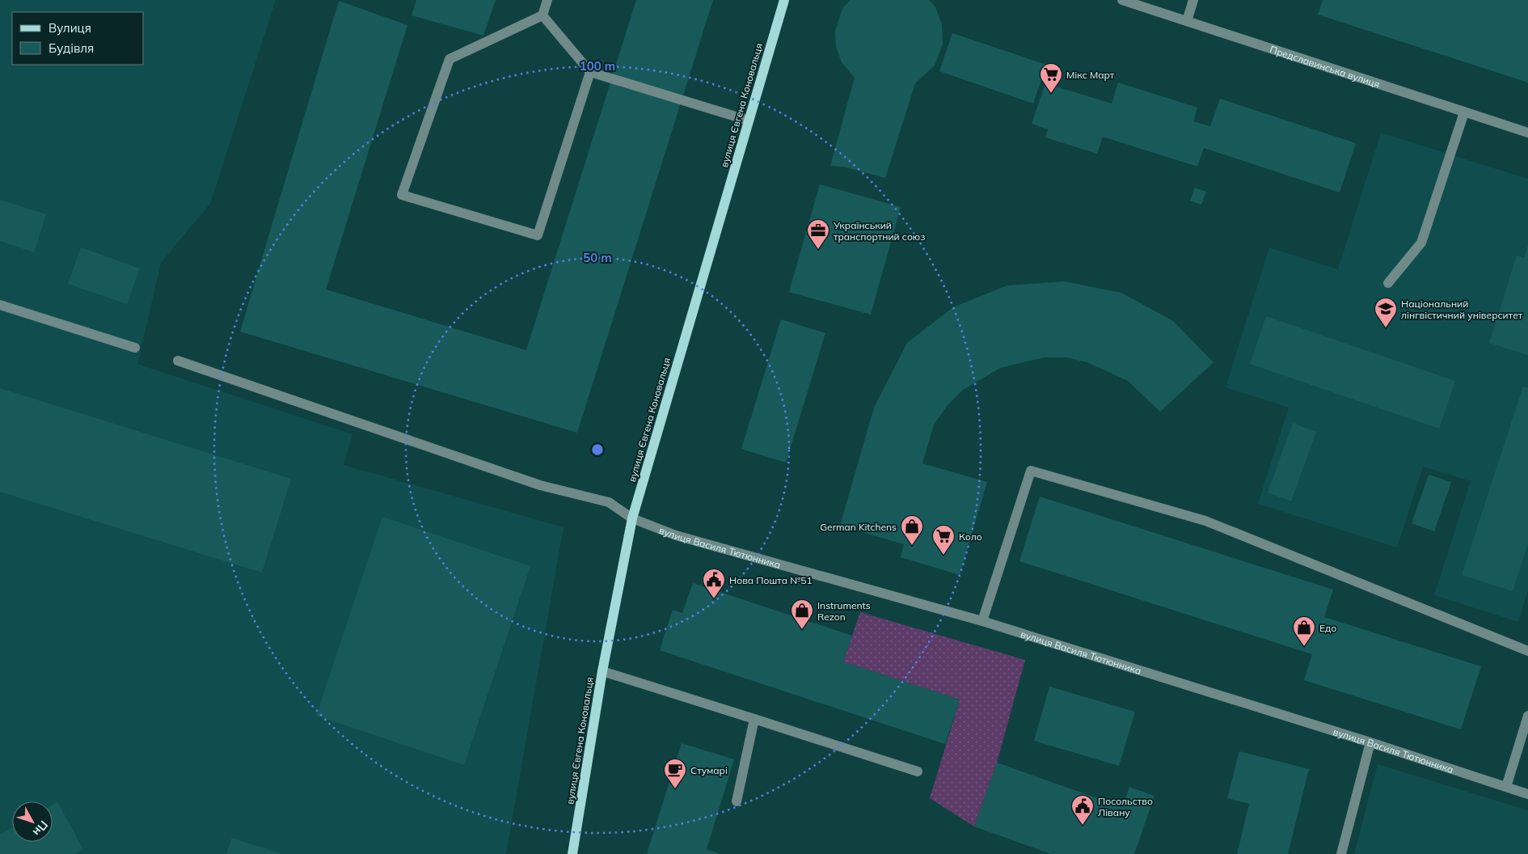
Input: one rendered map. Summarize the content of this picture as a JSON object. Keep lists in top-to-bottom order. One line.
{"streets":{"main road":["вулиця Євгена Коновальця"],"street":["Предславинська вулиця","вулиця Василя Тютюнника"]},"crossings":[["вулиця Євгена Коновальця","вулиця Василя Тютюнника"]],"places":{"supermarket":["Мікс Март","Коло"],"office":["Український транспортний союз"],"school or university":["Національний лінгвістичний університет"],"shop":["German Kitchens","Instruments Rezon","Едо"],"public building":["Нова Пошта №51","Посольство Лівану"],"cafe":["Стумарі"]},"legend":["Вулиця","Будівля"],"north":"bottom right","rings":["100 m","50 m"]}
